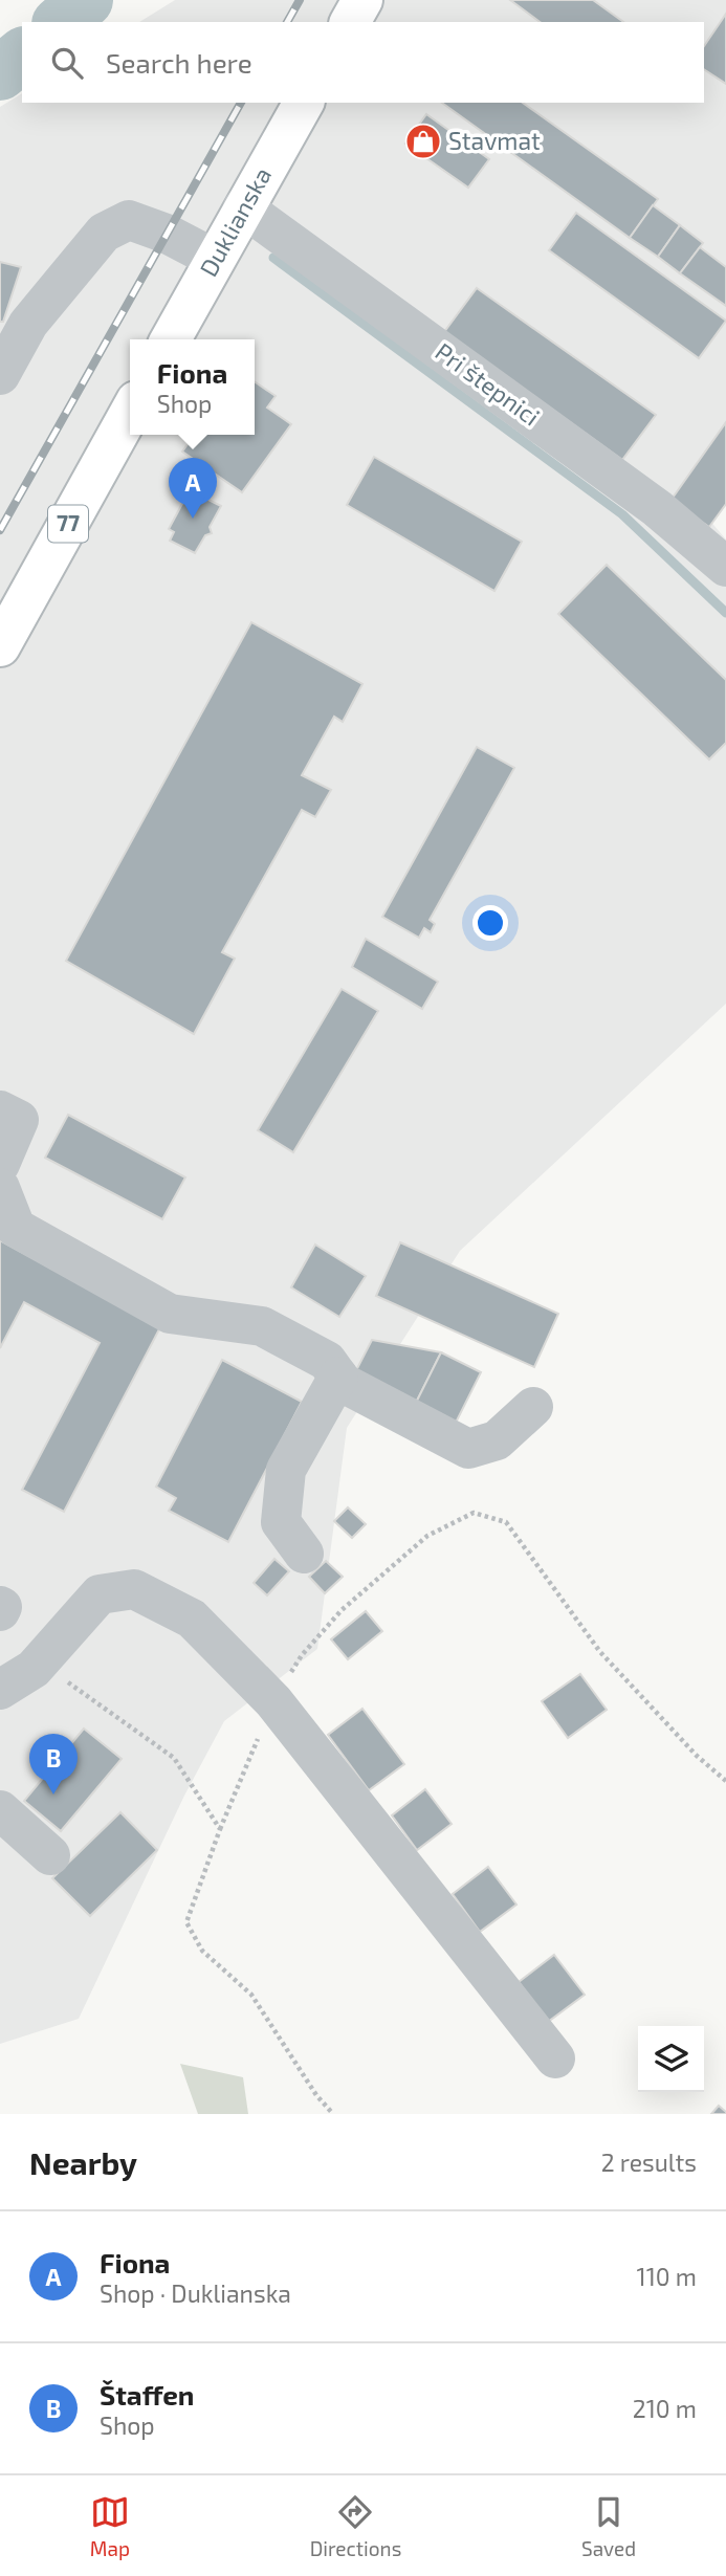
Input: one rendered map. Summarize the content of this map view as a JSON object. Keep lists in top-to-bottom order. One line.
{"streets":{"main road":["Duklianska","77"],"street":["Pri štepnici"]},"crossings":[["Duklianska","Pri štepnici"]],"places":{"shop":["Stavmat"]},"page":{"search":"Search here","popup":["Fiona","Shop"],"pins":["A","B"],"heading":["Nearby","2 results"],"list":[{"mark":"A","name":"Fiona","note":"Shop · Duklianska","value":"110 m"},{"mark":"B","name":"Štaffen","note":"Shop","value":"210 m"}],"nav":["Map","Directions","Saved"]}}
